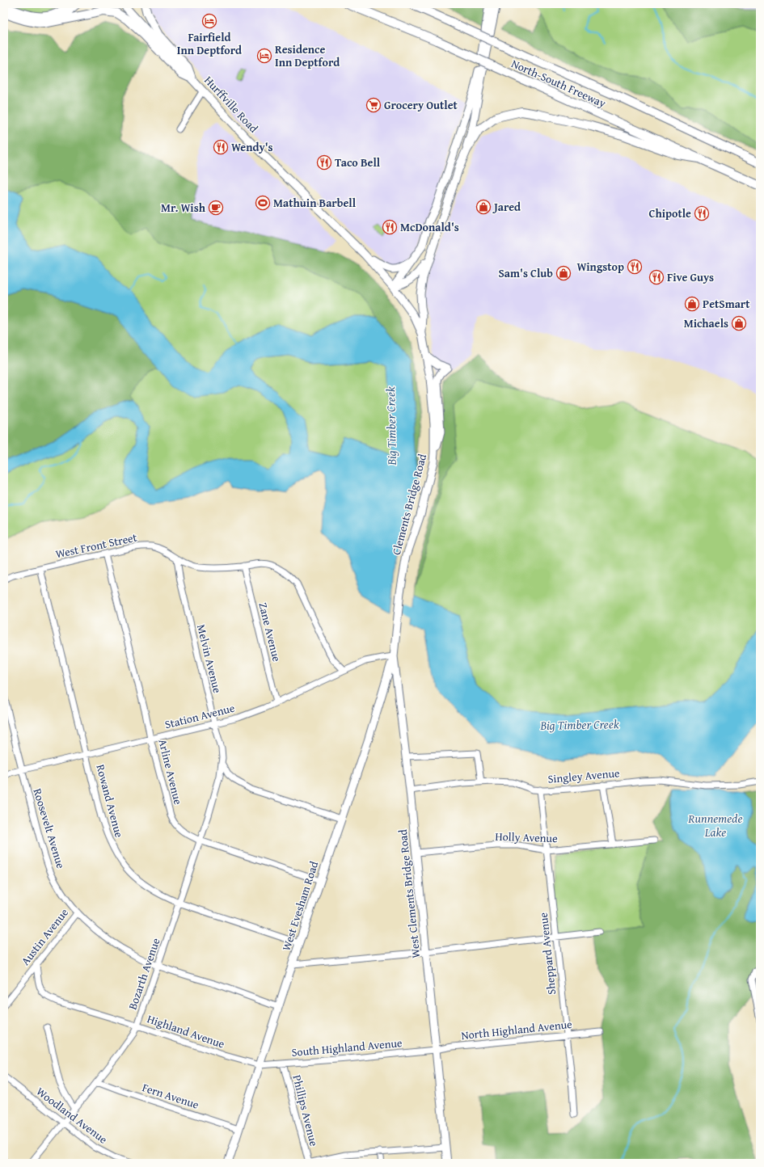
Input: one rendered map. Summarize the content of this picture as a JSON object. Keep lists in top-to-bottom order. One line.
{"streets":{"highway":["North-South Freeway"],"main road":["Hurffville Road","Clements Bridge Road","West Clements Bridge Road","West Evesham Road"],"street":["West Front Street","Zane Avenue","Melvin Avenue","Station Avenue","Arline Avenue","Singley Avenue","Rowand Avenue","Roosevelt Avenue","Holly Avenue","Austin Avenue","Sheppard Avenue","Bozarth Avenue","North Highland Avenue","Highland Avenue","South Highland Avenue","Fern Avenue","Phillips Avenue","Woodland Avenue"]},"crossings":[["Hurffville Road","Clements Bridge Road"],["Clements Bridge Road","West Clements Bridge Road"],["West Front Street","Zane Avenue"],["West Front Street","Melvin Avenue"],["West Front Street","Station Avenue"],["West Front Street","Arline Avenue"],["West Front Street","Rowand Avenue"],["Zane Avenue","Station Avenue"],["Melvin Avenue","Station Avenue"],["Melvin Avenue","Bozarth Avenue"],["Station Avenue","Arline Avenue"],["Station Avenue","Rowand Avenue"],["Station Avenue","Roosevelt Avenue"],["Station Avenue","West Clements Bridge Road"],["Station Avenue","West Evesham Road"],["Arline Avenue","West Evesham Road"],["Arline Avenue","Bozarth Avenue"],["Singley Avenue","West Clements Bridge Road"],["Singley Avenue","Sheppard Avenue"],["Rowand Avenue","West Evesham Road"],["Rowand Avenue","Bozarth Avenue"],["Roosevelt Avenue","West Evesham Road"],["Roosevelt Avenue","Austin Avenue"],["Roosevelt Avenue","Bozarth Avenue"],["Holly Avenue","West Clements Bridge Road"],["Holly Avenue","Sheppard Avenue"],["West Clements Bridge Road","West Evesham Road"],["West Clements Bridge Road","North Highland Avenue"],["West Clements Bridge Road","South Highland Avenue"],["West Evesham Road","Highland Avenue"],["West Evesham Road","South Highland Avenue"],["West Evesham Road","Fern Avenue"],["Austin Avenue","Highland Avenue"],["Sheppard Avenue","North Highland Avenue"],["Bozarth Avenue","Highland Avenue"],["Bozarth Avenue","Fern Avenue"],["Bozarth Avenue","Woodland Avenue"],["North Highland Avenue","South Highland Avenue"],["Highland Avenue","South Highland Avenue"],["South Highland Avenue","Phillips Avenue"]],"water":["Big Timber Creek","Runnemede Lake"],"places":{"hotel":["Fairfield Inn Deptford","Residence Inn Deptford"],"supermarket":["Grocery Outlet"],"restaurant":["Wendy's","Taco Bell","Chipotle","McDonald's","Wingstop","Five Guys"],"sports":["Mathuin Barbell"],"shop":["Jared","Sam's Club","PetSmart","Michaels"],"cafe":["Mr. Wish"]}}
